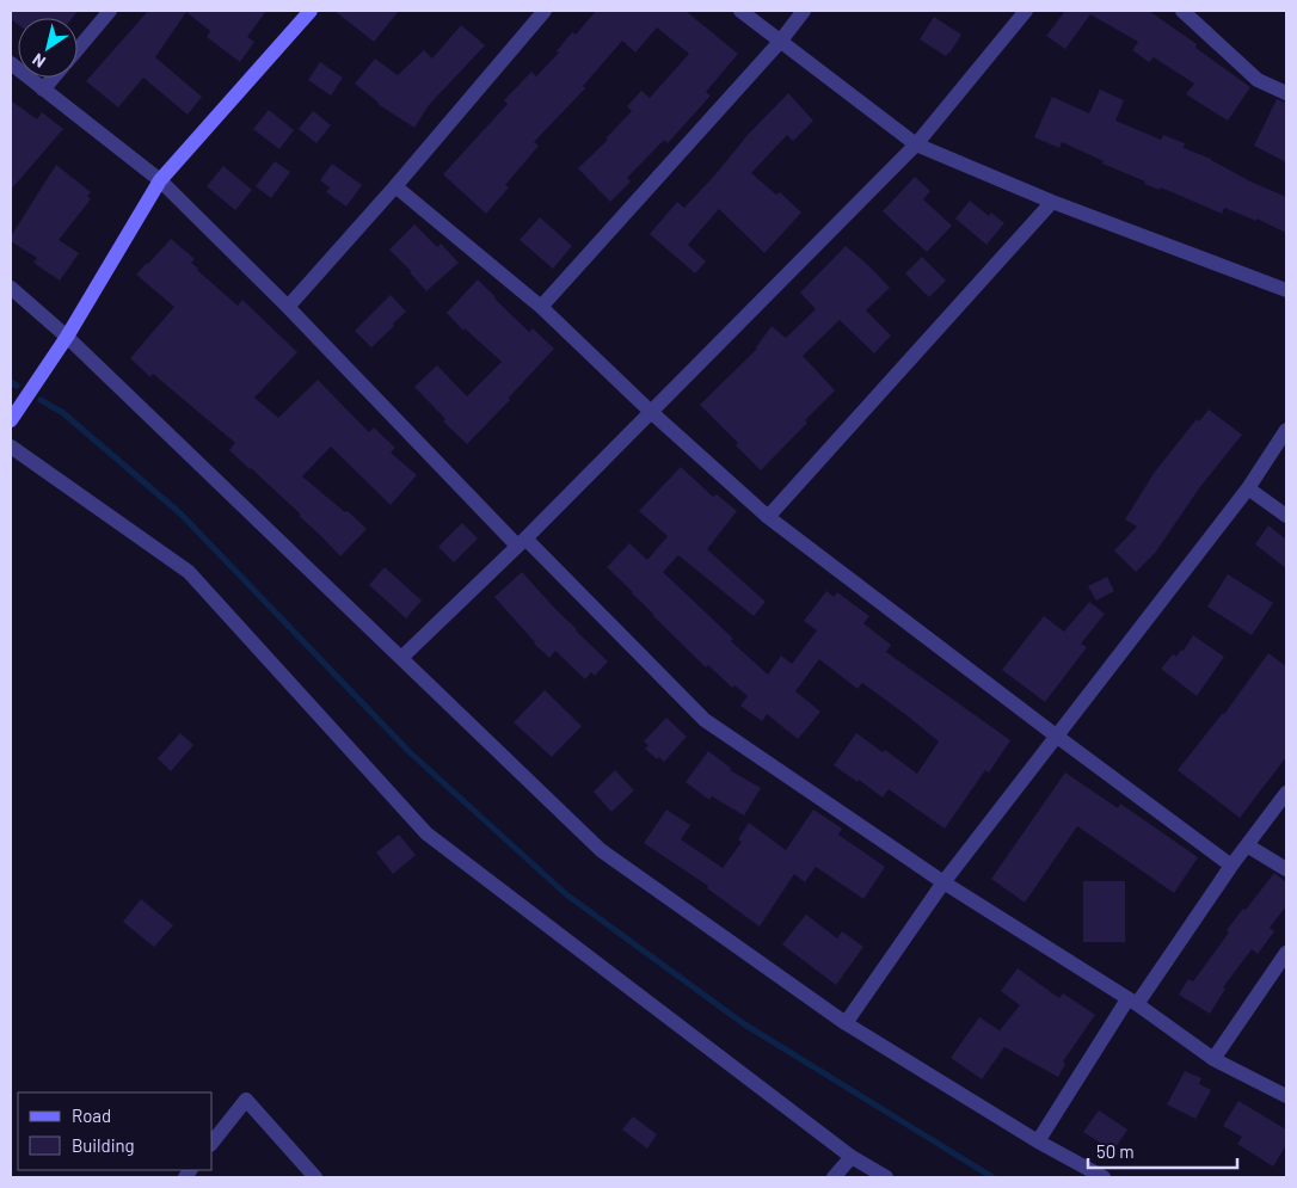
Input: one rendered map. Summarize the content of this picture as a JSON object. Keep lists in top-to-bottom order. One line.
{"legend":["Road","Building"],"scale_bar":"50 m","north":"bottom left"}
